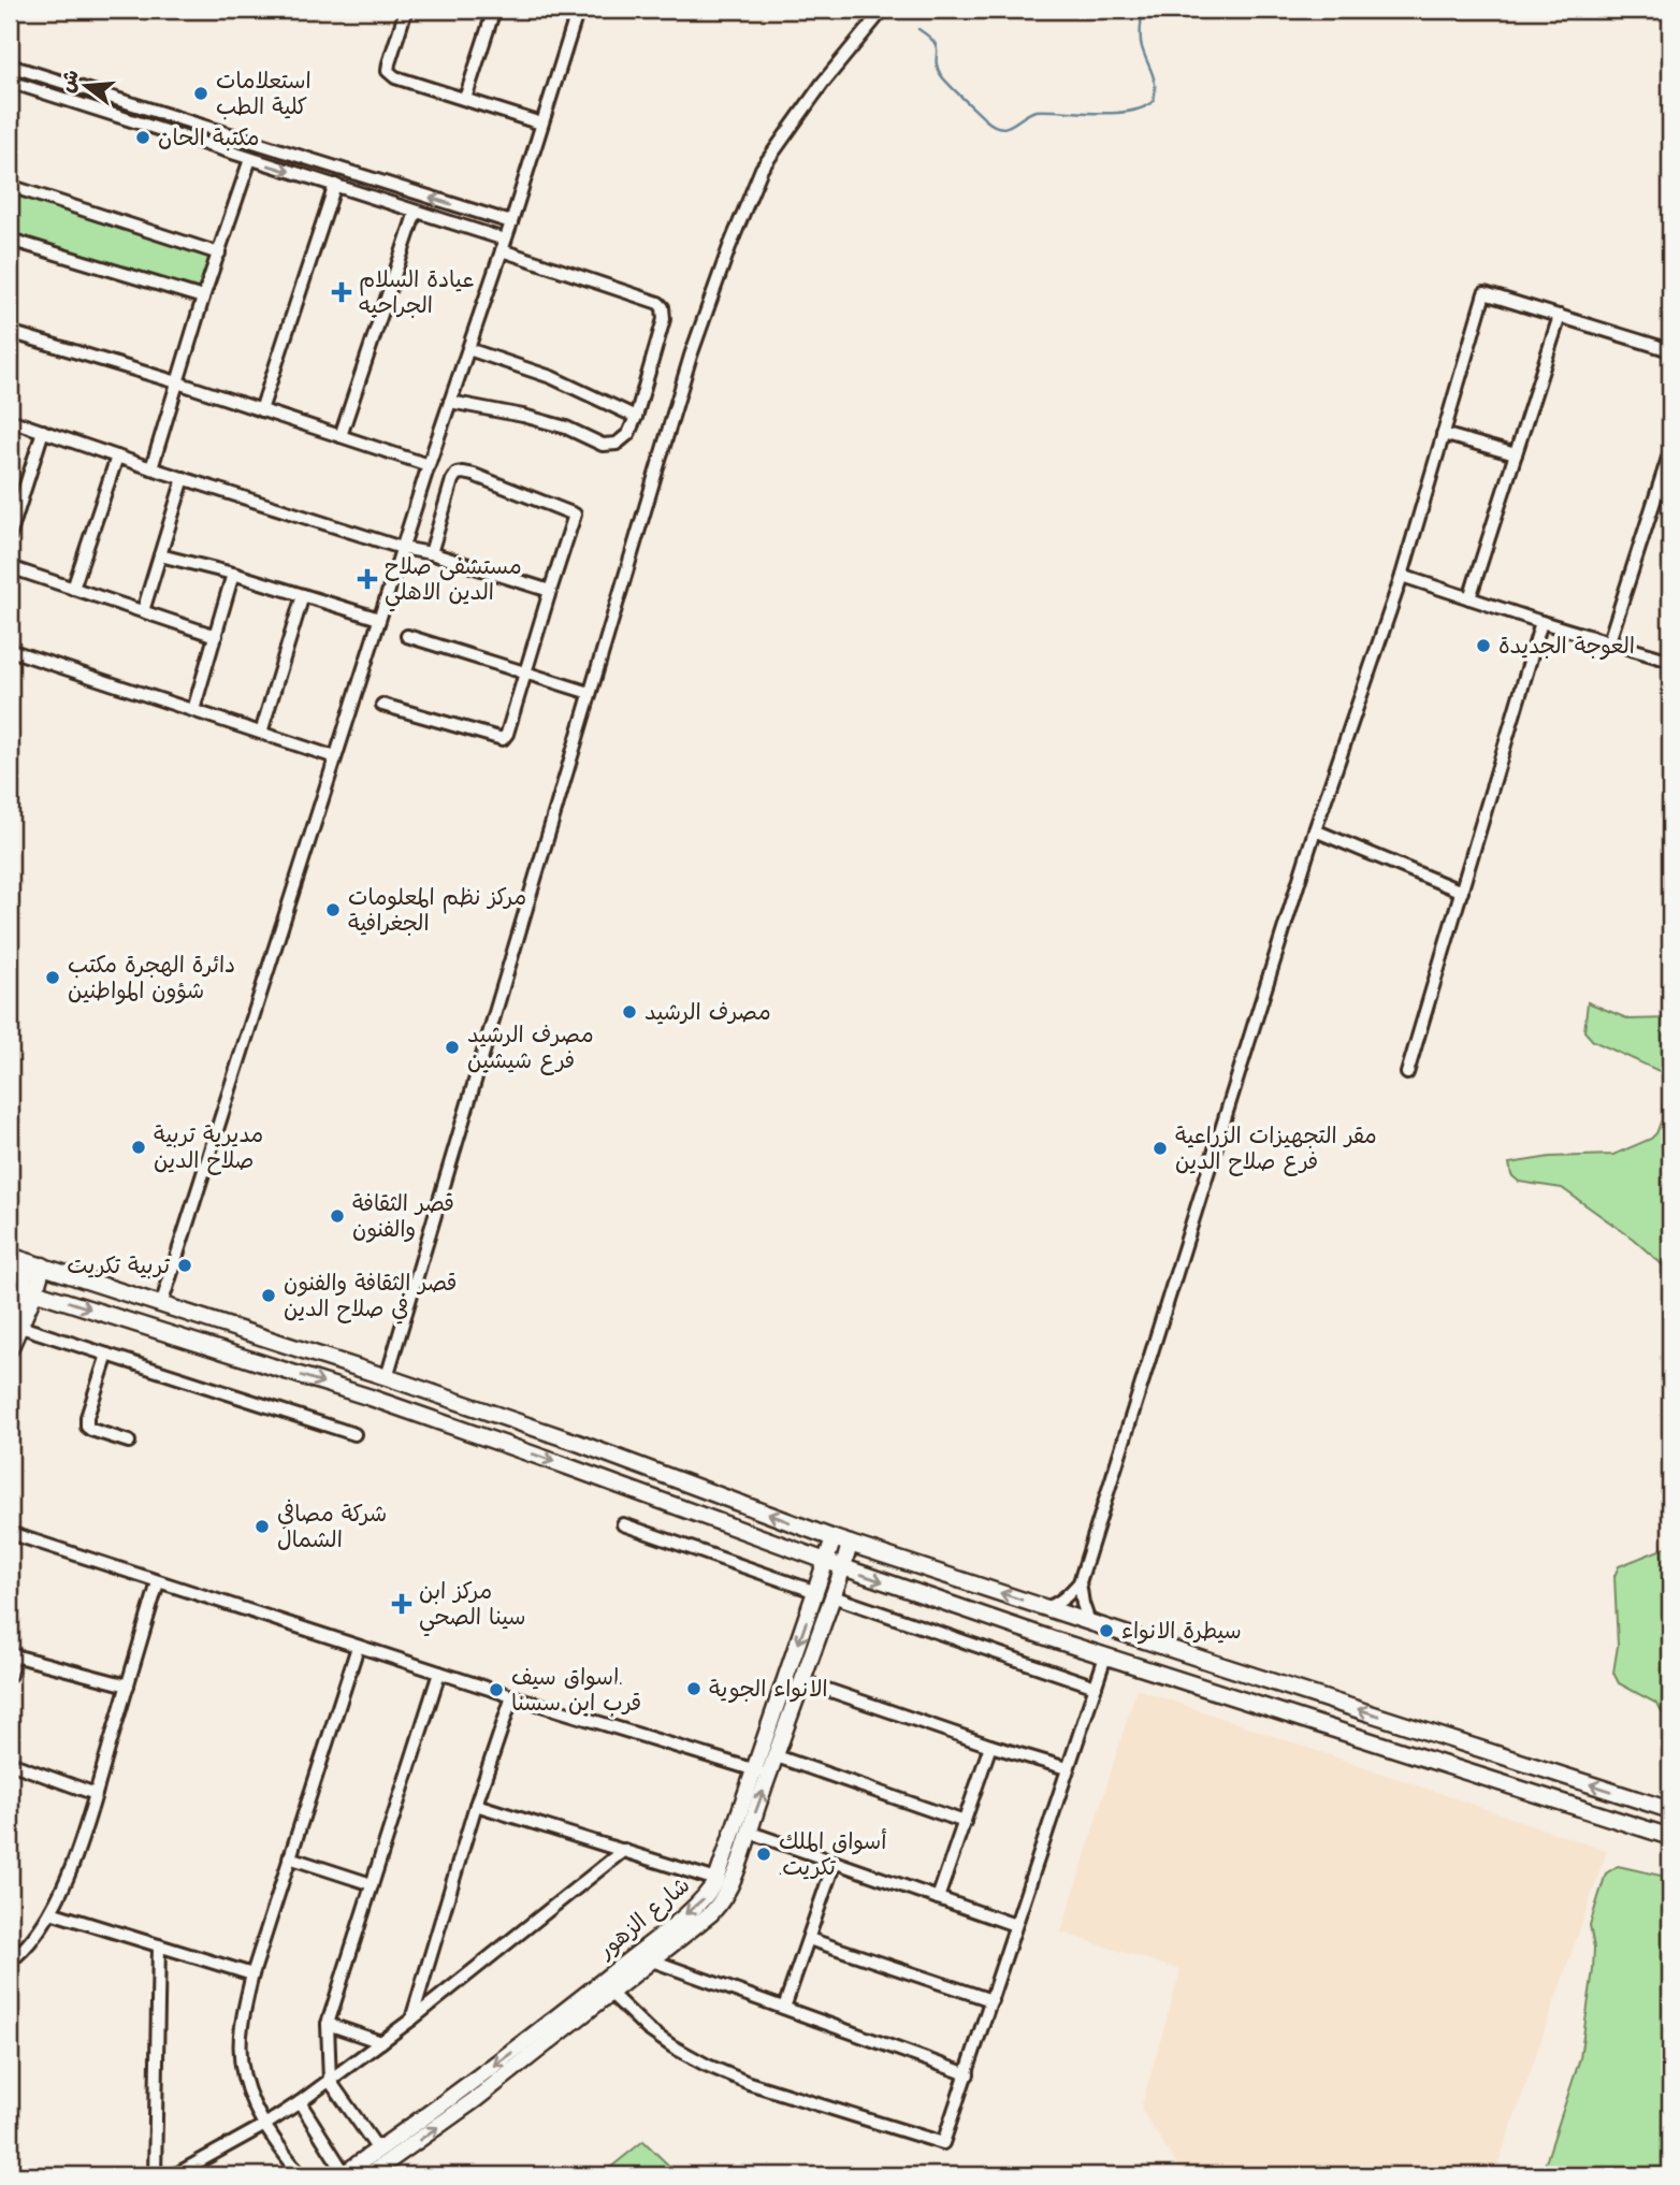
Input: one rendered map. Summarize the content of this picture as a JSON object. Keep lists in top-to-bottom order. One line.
{"streets":{"main road":["شارع الزهور"]},"places":{"other":["استعلامات كلية الطب","مكتبة الحان","العوجة الجديدة","مركز نظم المعلومات الجغرافية","دائرة الهجرة مكتب شؤون المواطنين","مصرف الرشيد","مصرف الرشيد فرع شيشين","مديرية تربية صلاح الدين","مقر التجهيزات الزراعية فرع صلاح الدين","قصر الثقافة والفنون","تربية تكريت","قصر الثقافة والفنون في صلاح الدين","شركة مصافي الشمال","سيطرة الانواء","الانواء الجوية","اسواق سيف. قرب ابن سسنا","أسواق الملك .تكريت"],"health":["عيادة السلام الجراحيه","مستشفى صلاح الدين الاهلي","مركز ابن سينا الصحي"]},"north":"left"}
